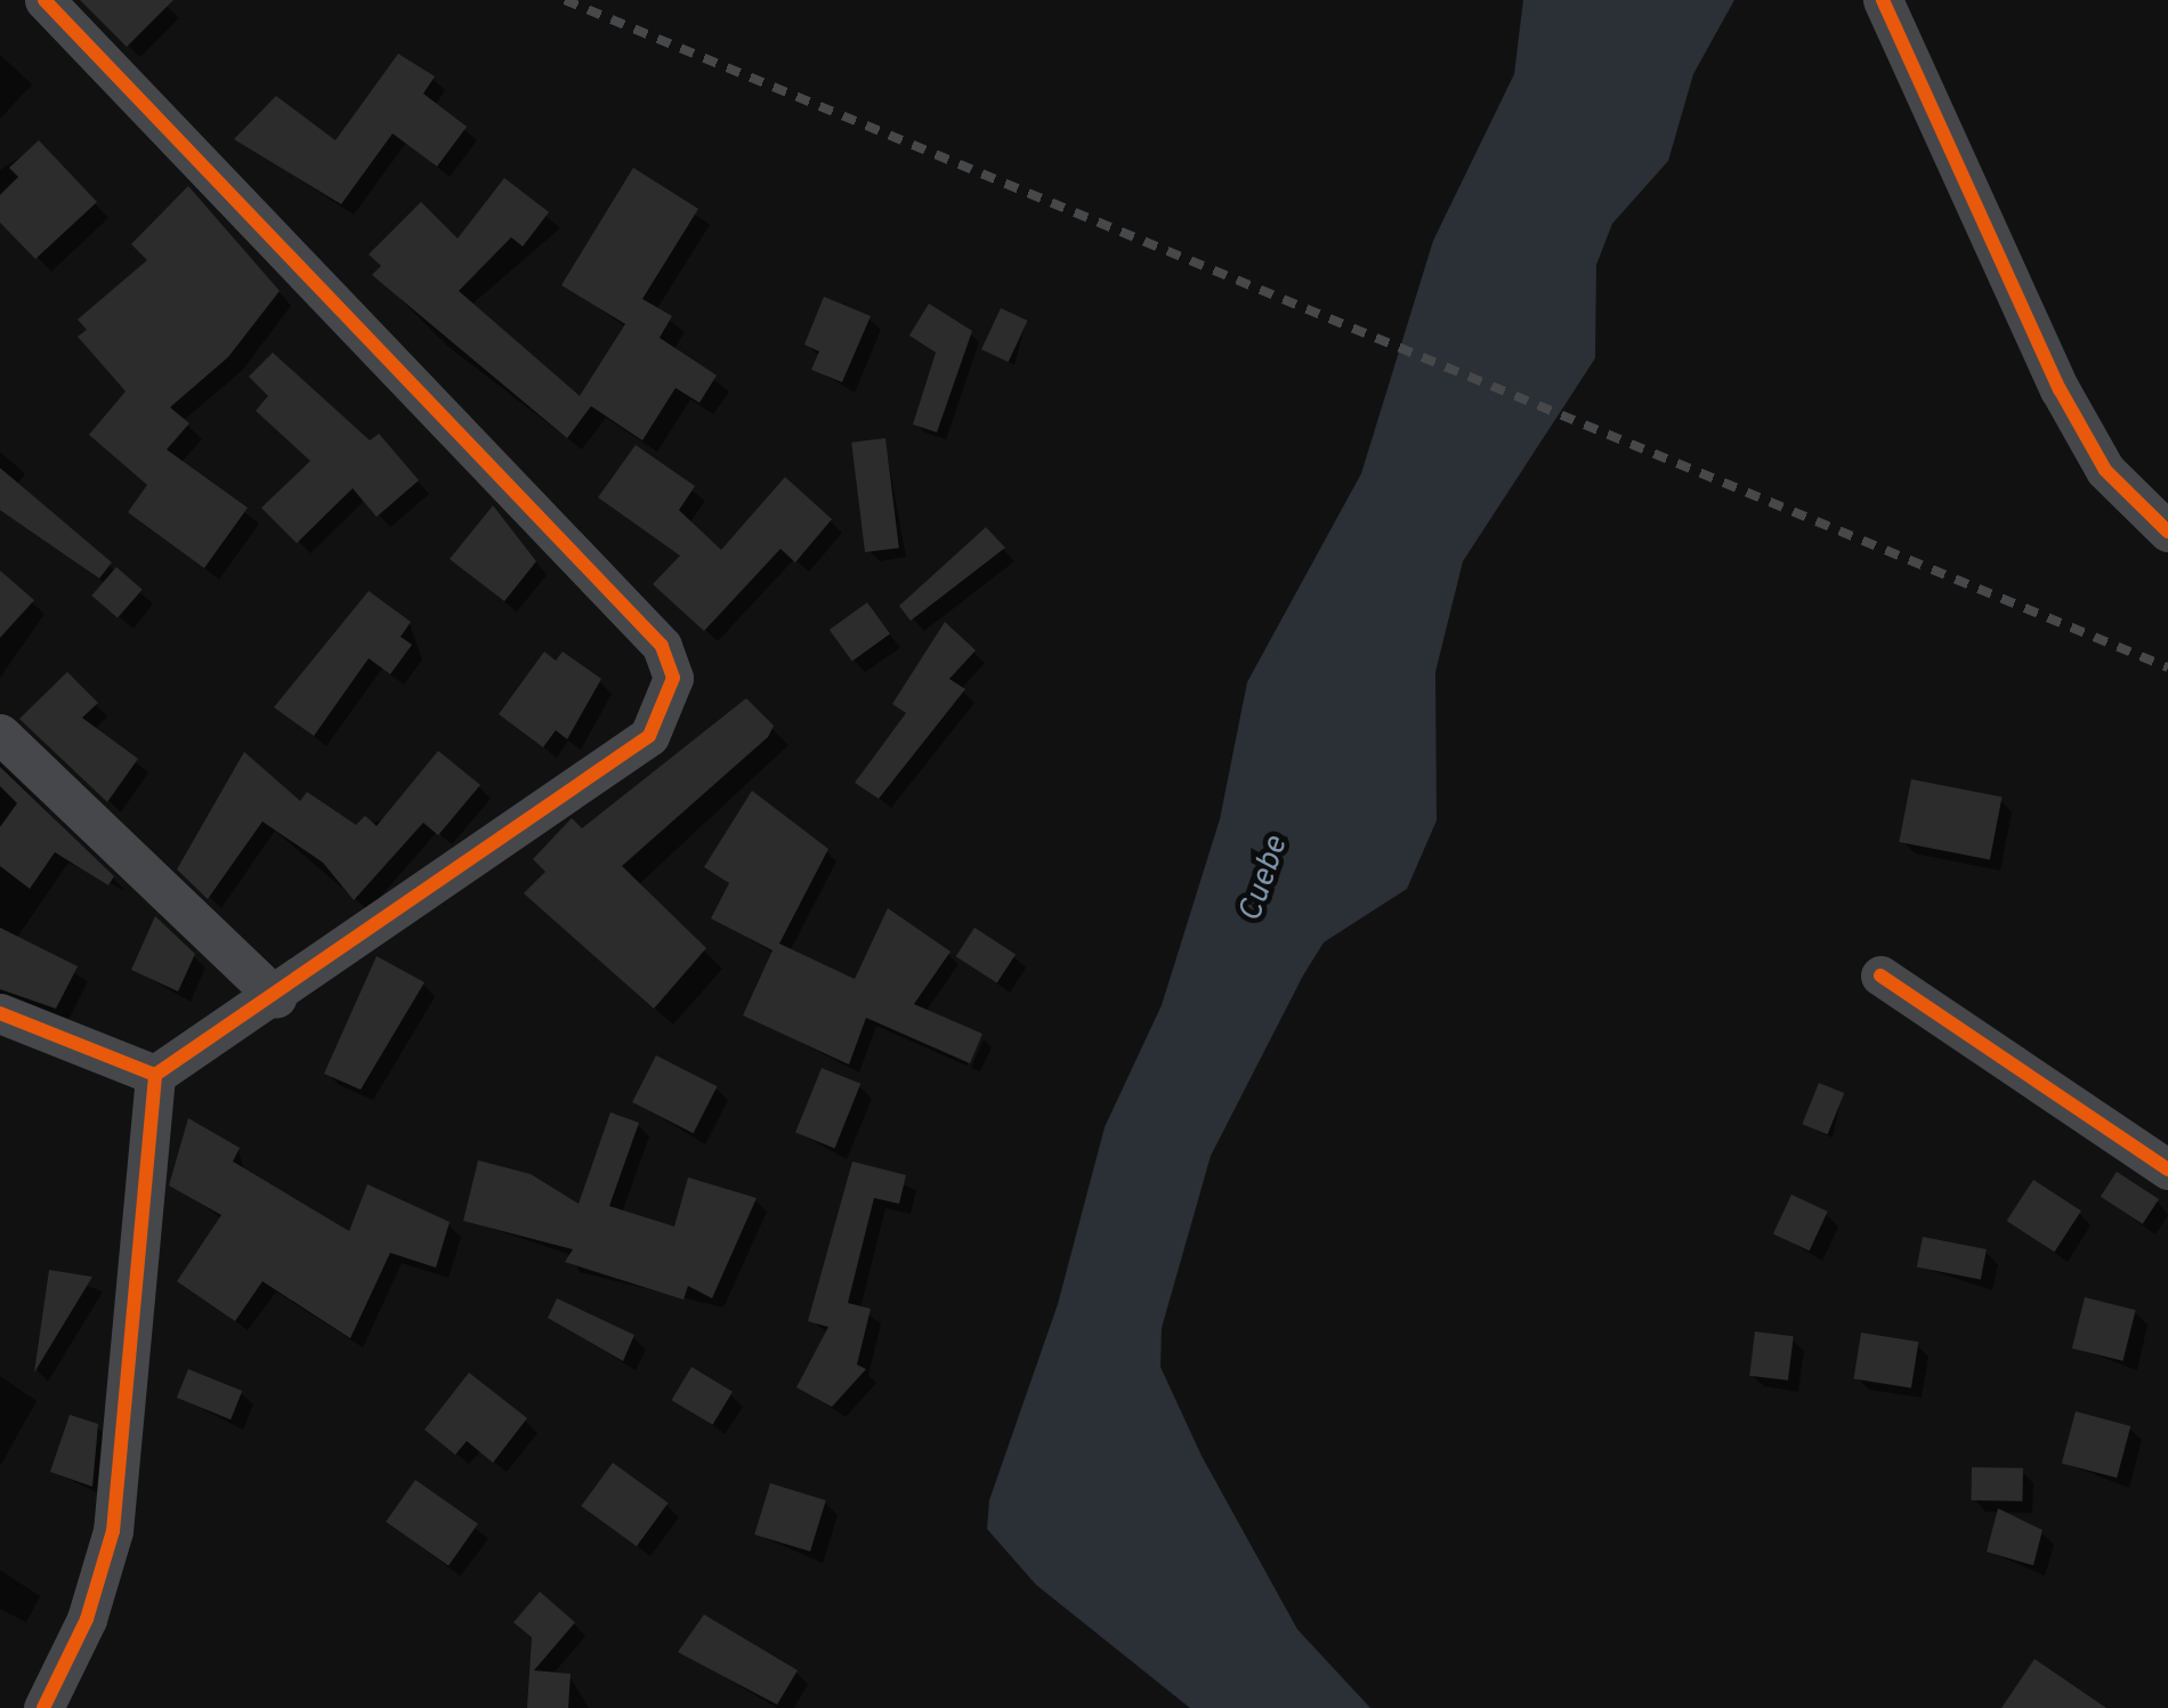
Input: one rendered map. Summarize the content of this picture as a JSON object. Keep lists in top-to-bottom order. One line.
{"water":["Cuebe"]}
